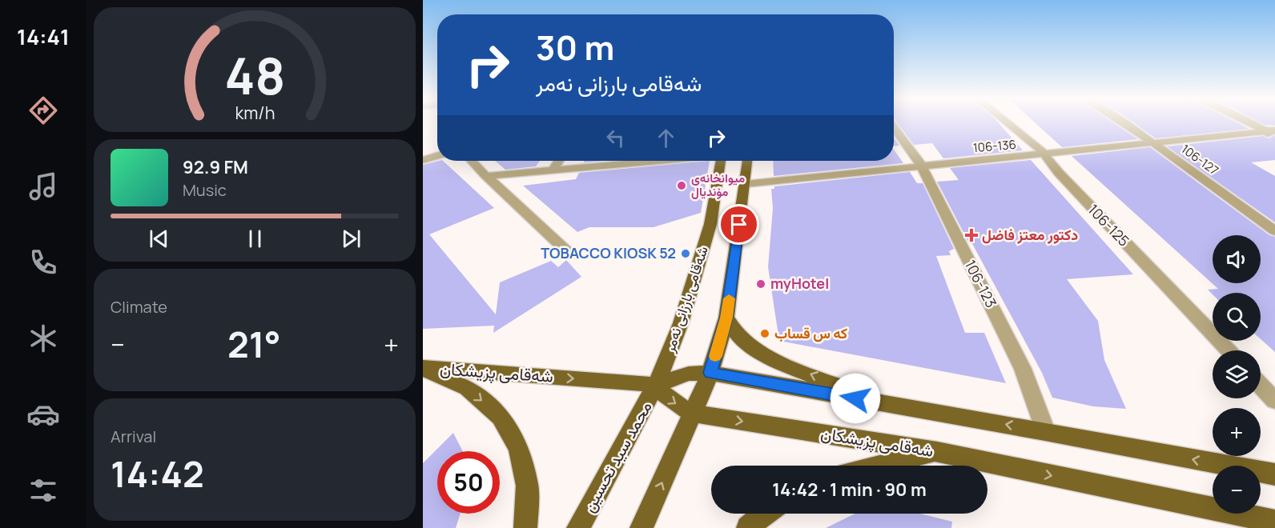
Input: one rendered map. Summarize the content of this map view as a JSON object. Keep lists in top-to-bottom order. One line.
{"streets":{"main road":["شەقامی بارزانی نەمر","شەقامی پزیشکان","محمد سید تحسین"],"street":["106-136","106-127","106-125","106-123"]},"crossings":[["106-136","106-127"],["106-136","106-125"],["106-136","106-123"],["106-123","شەقامی پزیشکان"],["شەقامی بارزانی نەمر","شەقامی پزیشکان"],["شەقامی بارزانی نەمر","محمد سید تحسین"],["شەقامی پزیشکان","محمد سید تحسین"]],"places":{"other":["میوانخانەی مۆندیال","TOBACCO KIOSK 52","myHotel","كه س قساب"],"health":["دكتور معتز فاضل"]},"page":{"tabs":"14:41","turn":["30 m","شەقامی بارزانی نەمر"],"song":["92.9 FM","Music"],"map_buttons":["+","−"],"tile":["Climate",["Arrival","14:42"]],"heat":["−","21°","+"],"limit":"50","trip":"14:42 · 1 min · 90 m","gauge":["48","km/h"]}}
